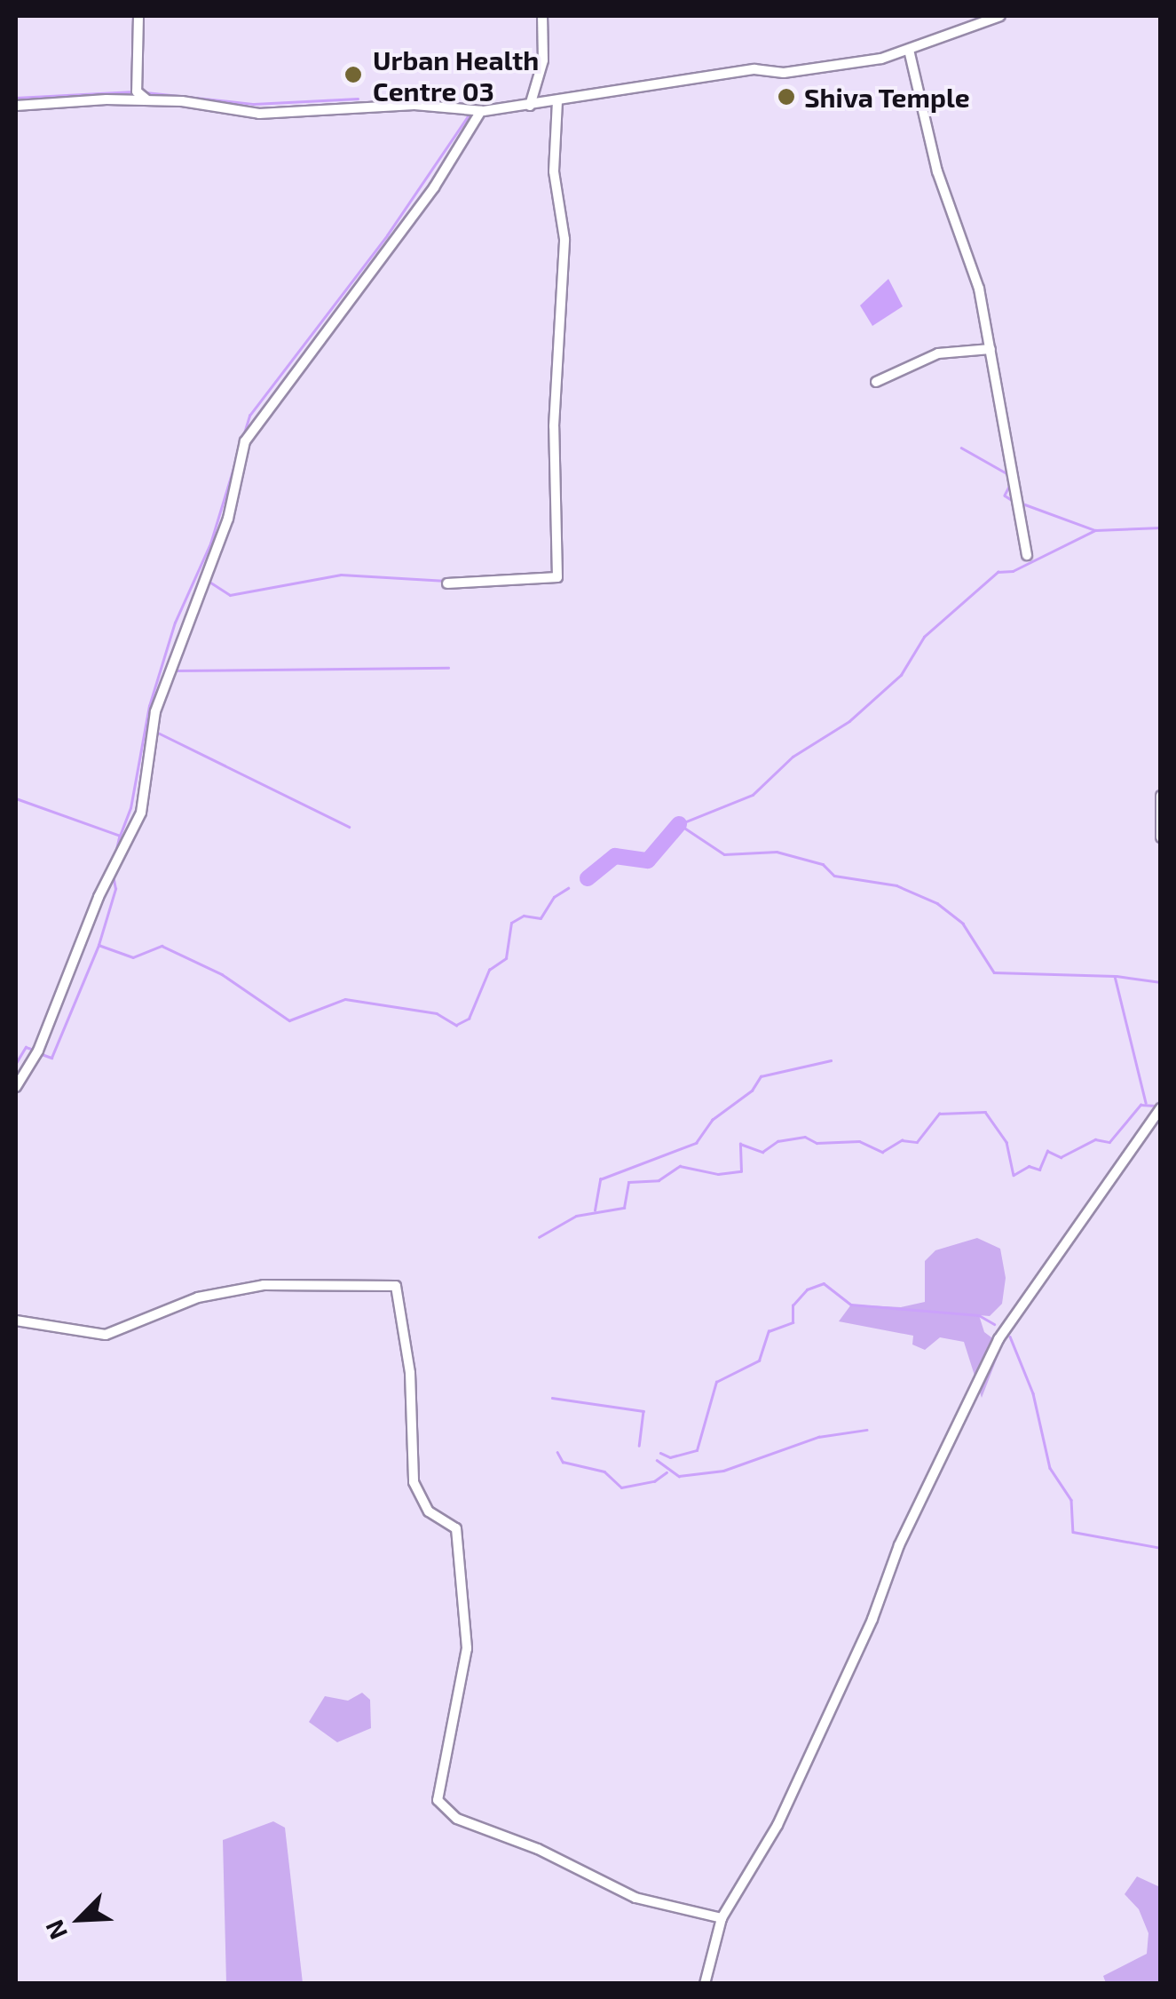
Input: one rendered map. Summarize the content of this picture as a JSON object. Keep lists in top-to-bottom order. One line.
{"places":["Urban Health Centre 03","Shiva Temple"],"north":"bottom left"}
